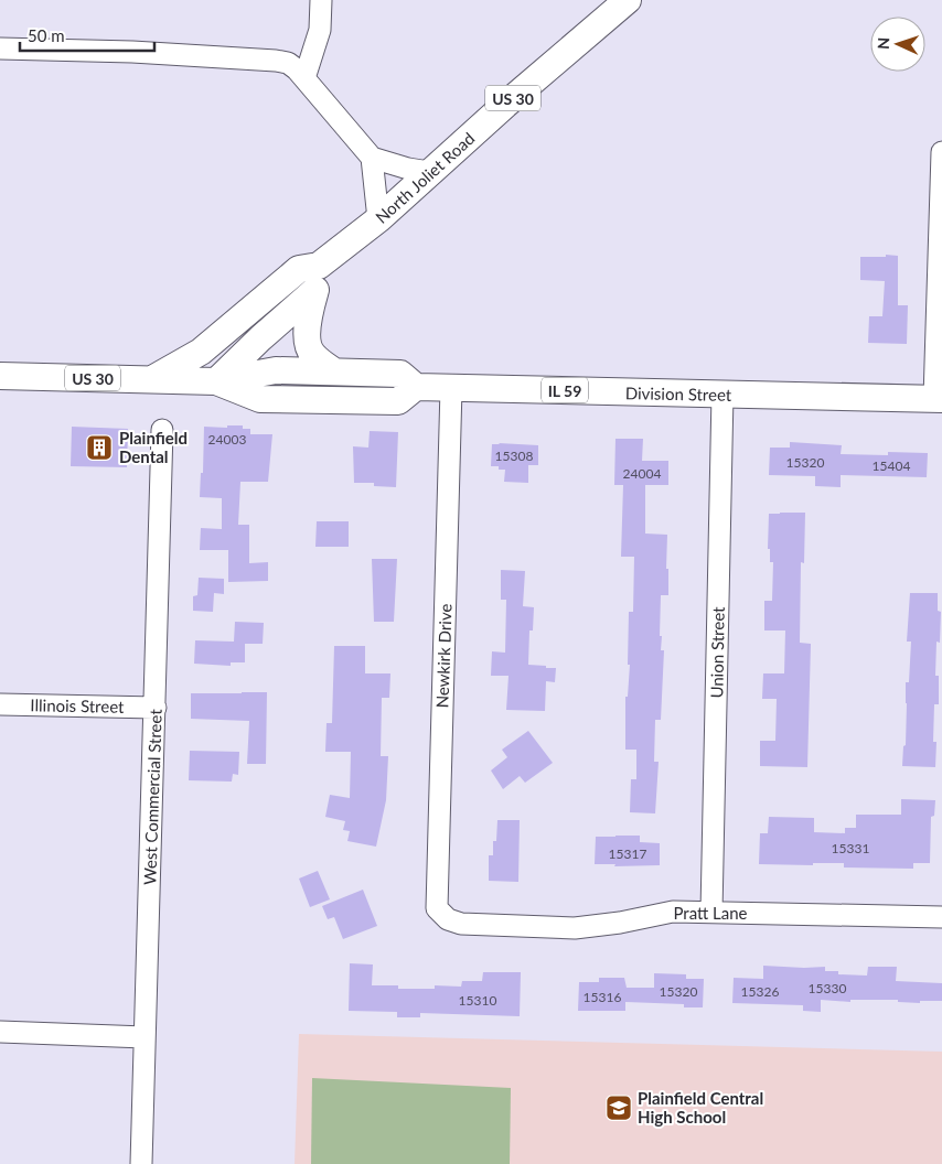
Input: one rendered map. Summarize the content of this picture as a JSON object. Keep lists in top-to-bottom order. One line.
{"streets":{"main road":["US 30","North Joliet Road","IL 59","Division Street"],"street":["Union Street","Newkirk Drive","Illinois Street","West Commercial Street","Pratt Lane"]},"crossings":[["US 30","North Joliet Road"],["US 30","Division Street"],["North Joliet Road","Division Street"],["Division Street","Union Street"],["Division Street","Newkirk Drive"],["Union Street","Pratt Lane"],["Newkirk Drive","Pratt Lane"],["Illinois Street","West Commercial Street"]],"places":{"building":["Plainfield Dental"],"school or university":["Plainfield Central High School"]},"house_numbers":["24003","15308","15320","15404","24004","15331","15317","15330","15320","15326","15316","15310"],"scale_bar":"50 m","north":"left"}
